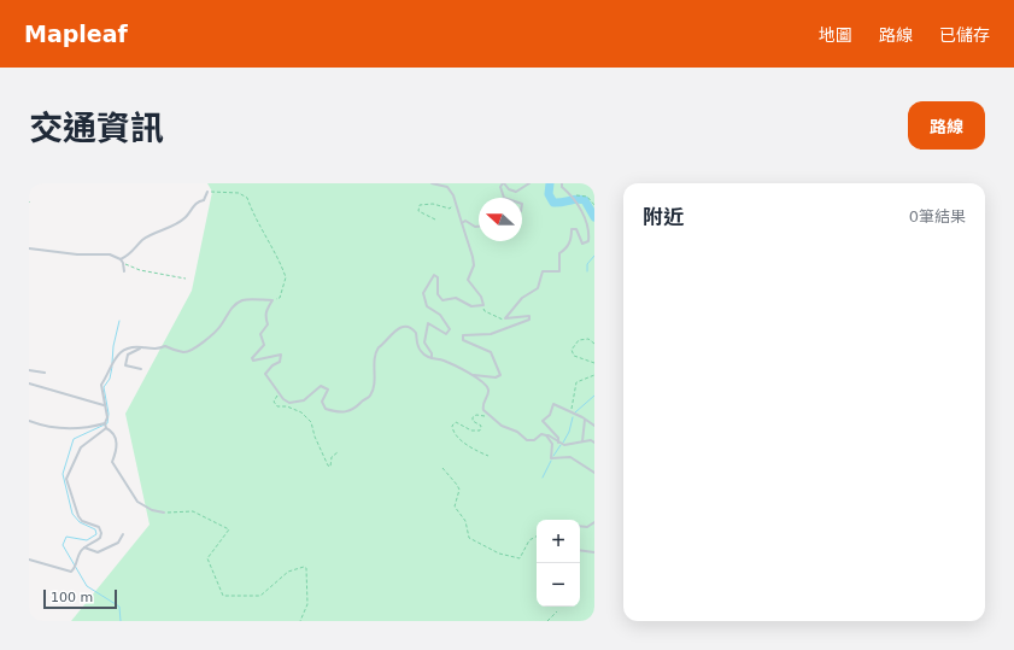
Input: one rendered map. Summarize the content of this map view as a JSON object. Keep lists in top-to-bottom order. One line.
{"scale_bar":"100 m","north":"left","page":{"header":"Mapleaf","nav":["地圖","路線","已儲存"],"title":"交通資訊","buttons":"路線","heading":["附近","0筆結果"],"map_buttons":["+","−"],"scale":"100 m"}}
